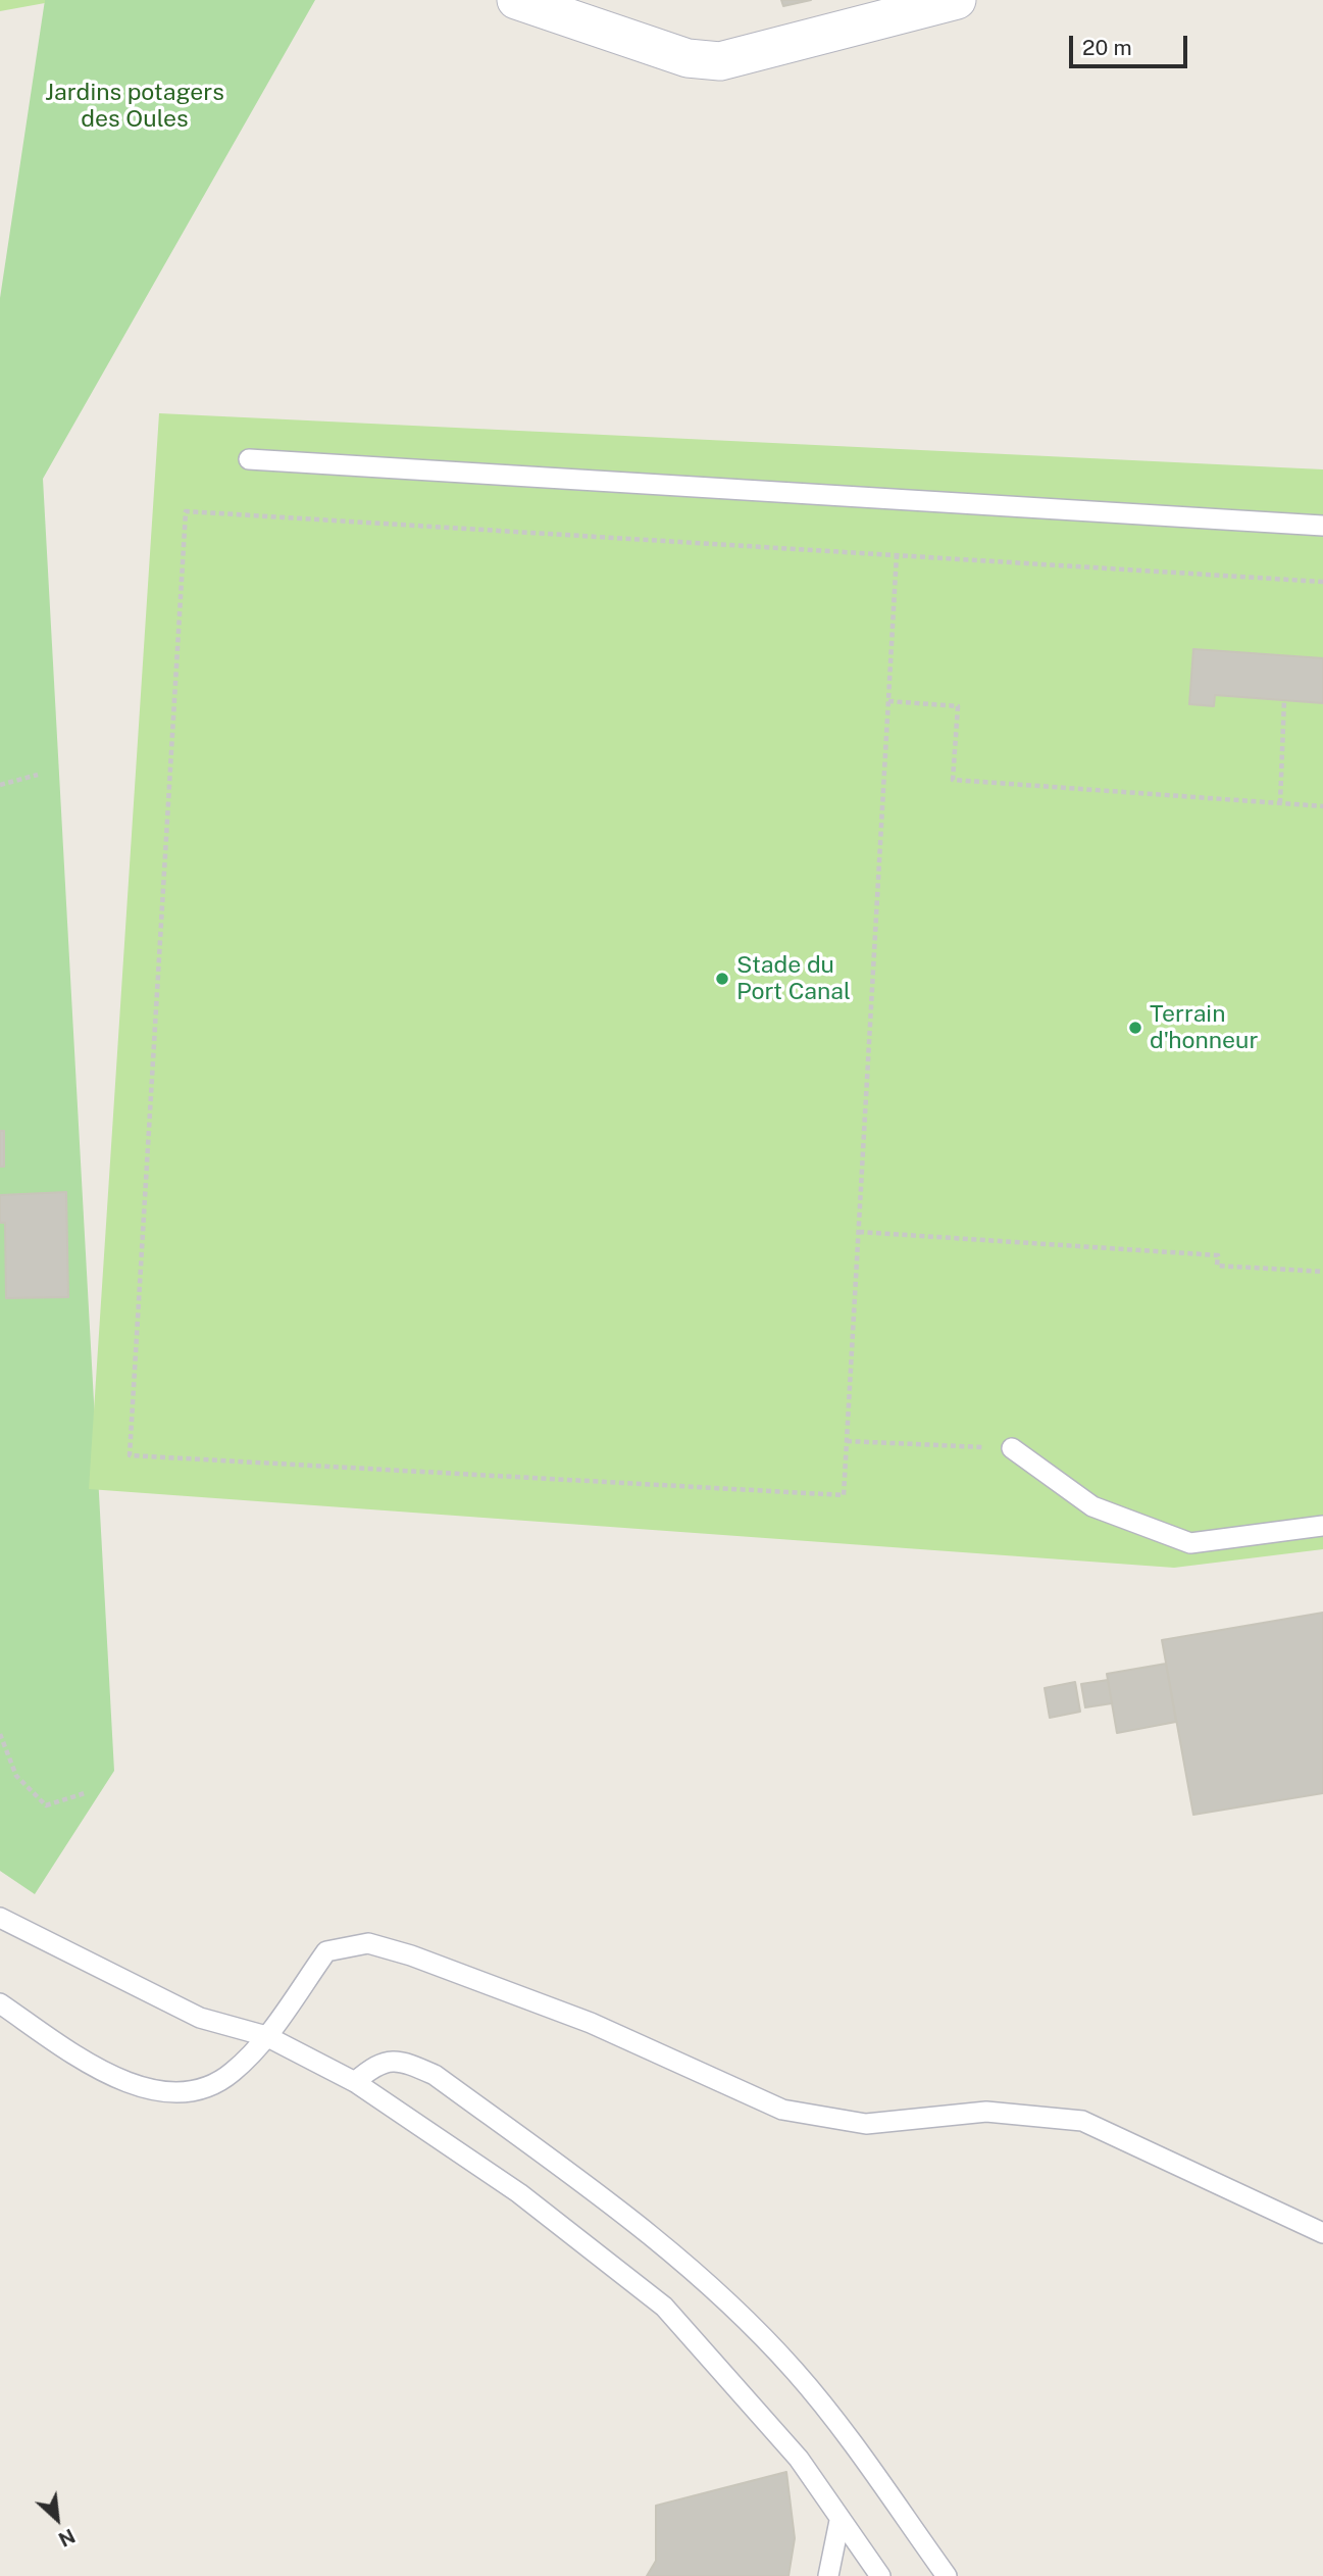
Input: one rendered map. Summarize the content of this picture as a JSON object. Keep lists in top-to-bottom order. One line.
{"parks":["Jardins potagers des Oules"],"places":["Stade du Port Canal","Terrain d'honneur"],"scale_bar":"20 m","north":"bottom right"}
